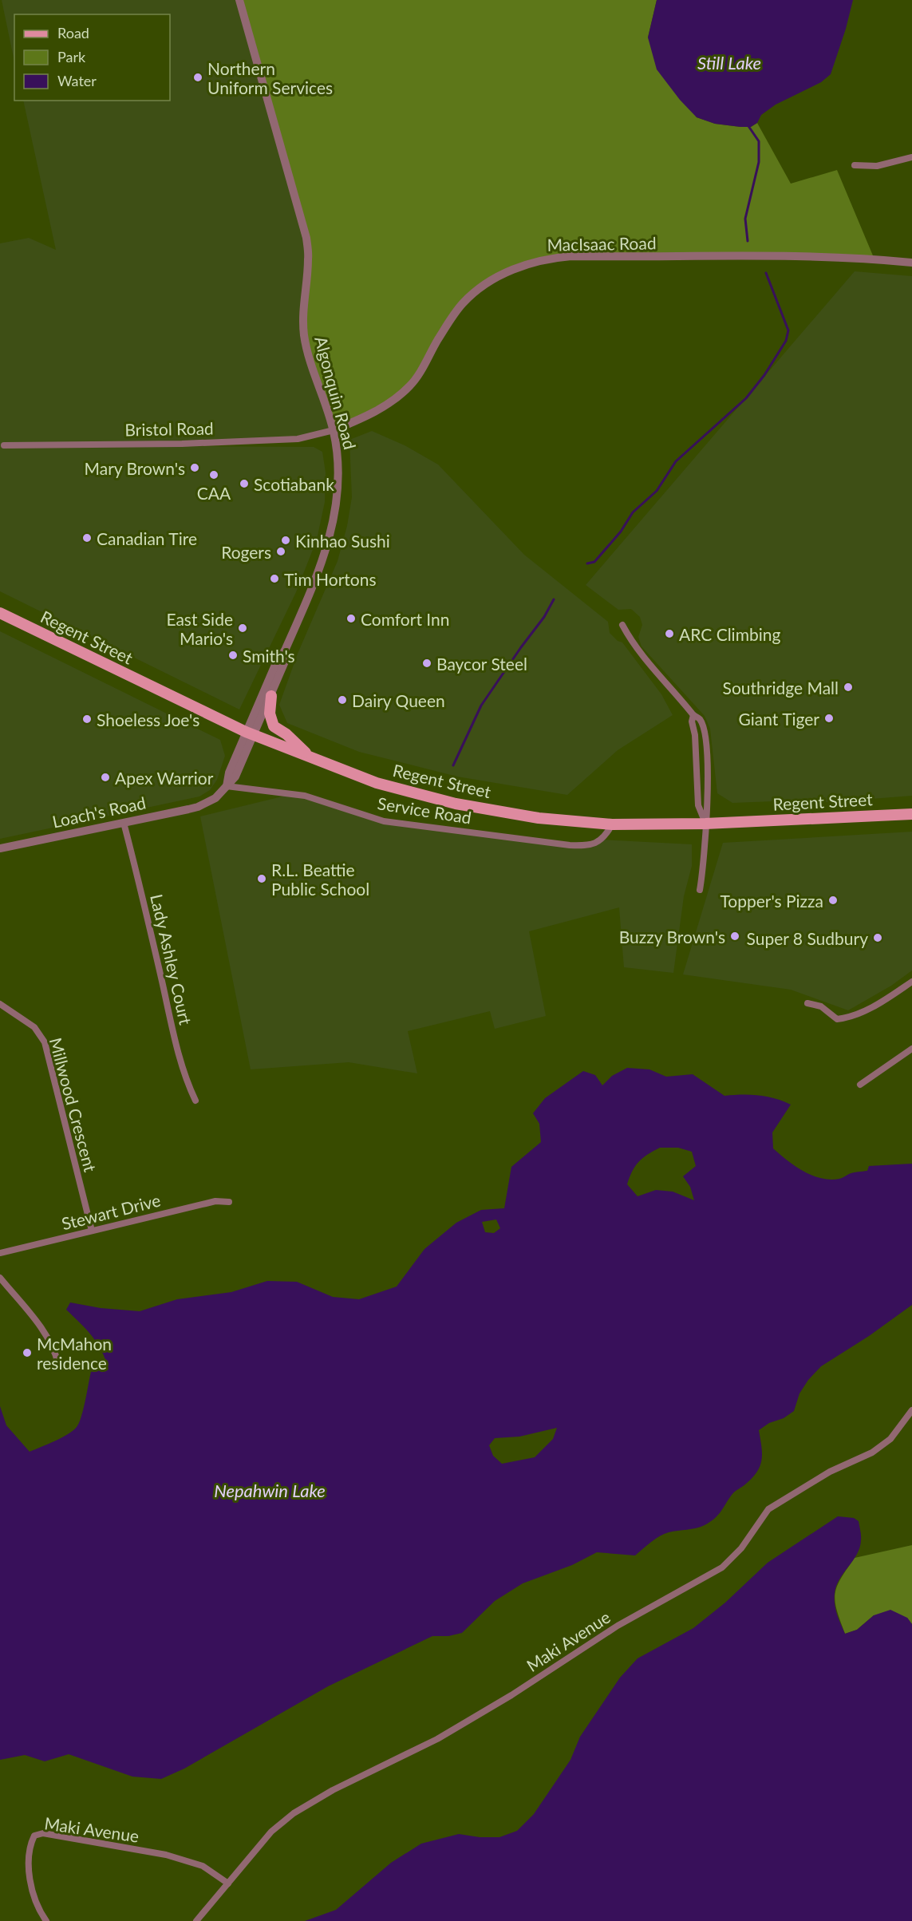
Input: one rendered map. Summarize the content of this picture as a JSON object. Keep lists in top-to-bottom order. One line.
{"streets":{"main road":["Regent Street"],"street":["MacIsaac Road","Algonquin Road","Bristol Road","Service Road","Loach's Road","Lady Ashley Court","Millwood Crescent","Stewart Drive","Maki Avenue"]},"crossings":[["MacIsaac Road","Algonquin Road"],["MacIsaac Road","Bristol Road"],["Algonquin Road","Bristol Road"],["Algonquin Road","Regent Street"],["Regent Street","Service Road"],["Service Road","Loach's Road"],["Loach's Road","Lady Ashley Court"],["Millwood Crescent","Stewart Drive"]],"water":["Still Lake","Nepahwin Lake"],"places":["Northern Uniform Services","Mary Brown's","CAA","Scotiabank","Canadian Tire","Kinhao Sushi","Rogers","Tim Hortons","Comfort Inn","East Side Mario's","ARC Climbing","Smith's","Baycor Steel","Southridge Mall","Dairy Queen","Giant Tiger","Shoeless Joe's","Apex Warrior","R.L. Beattie Public School","Topper's Pizza","Buzzy Brown's","Super 8 Sudbury","McMahon residence"],"legend":["Road","Park","Water"]}
